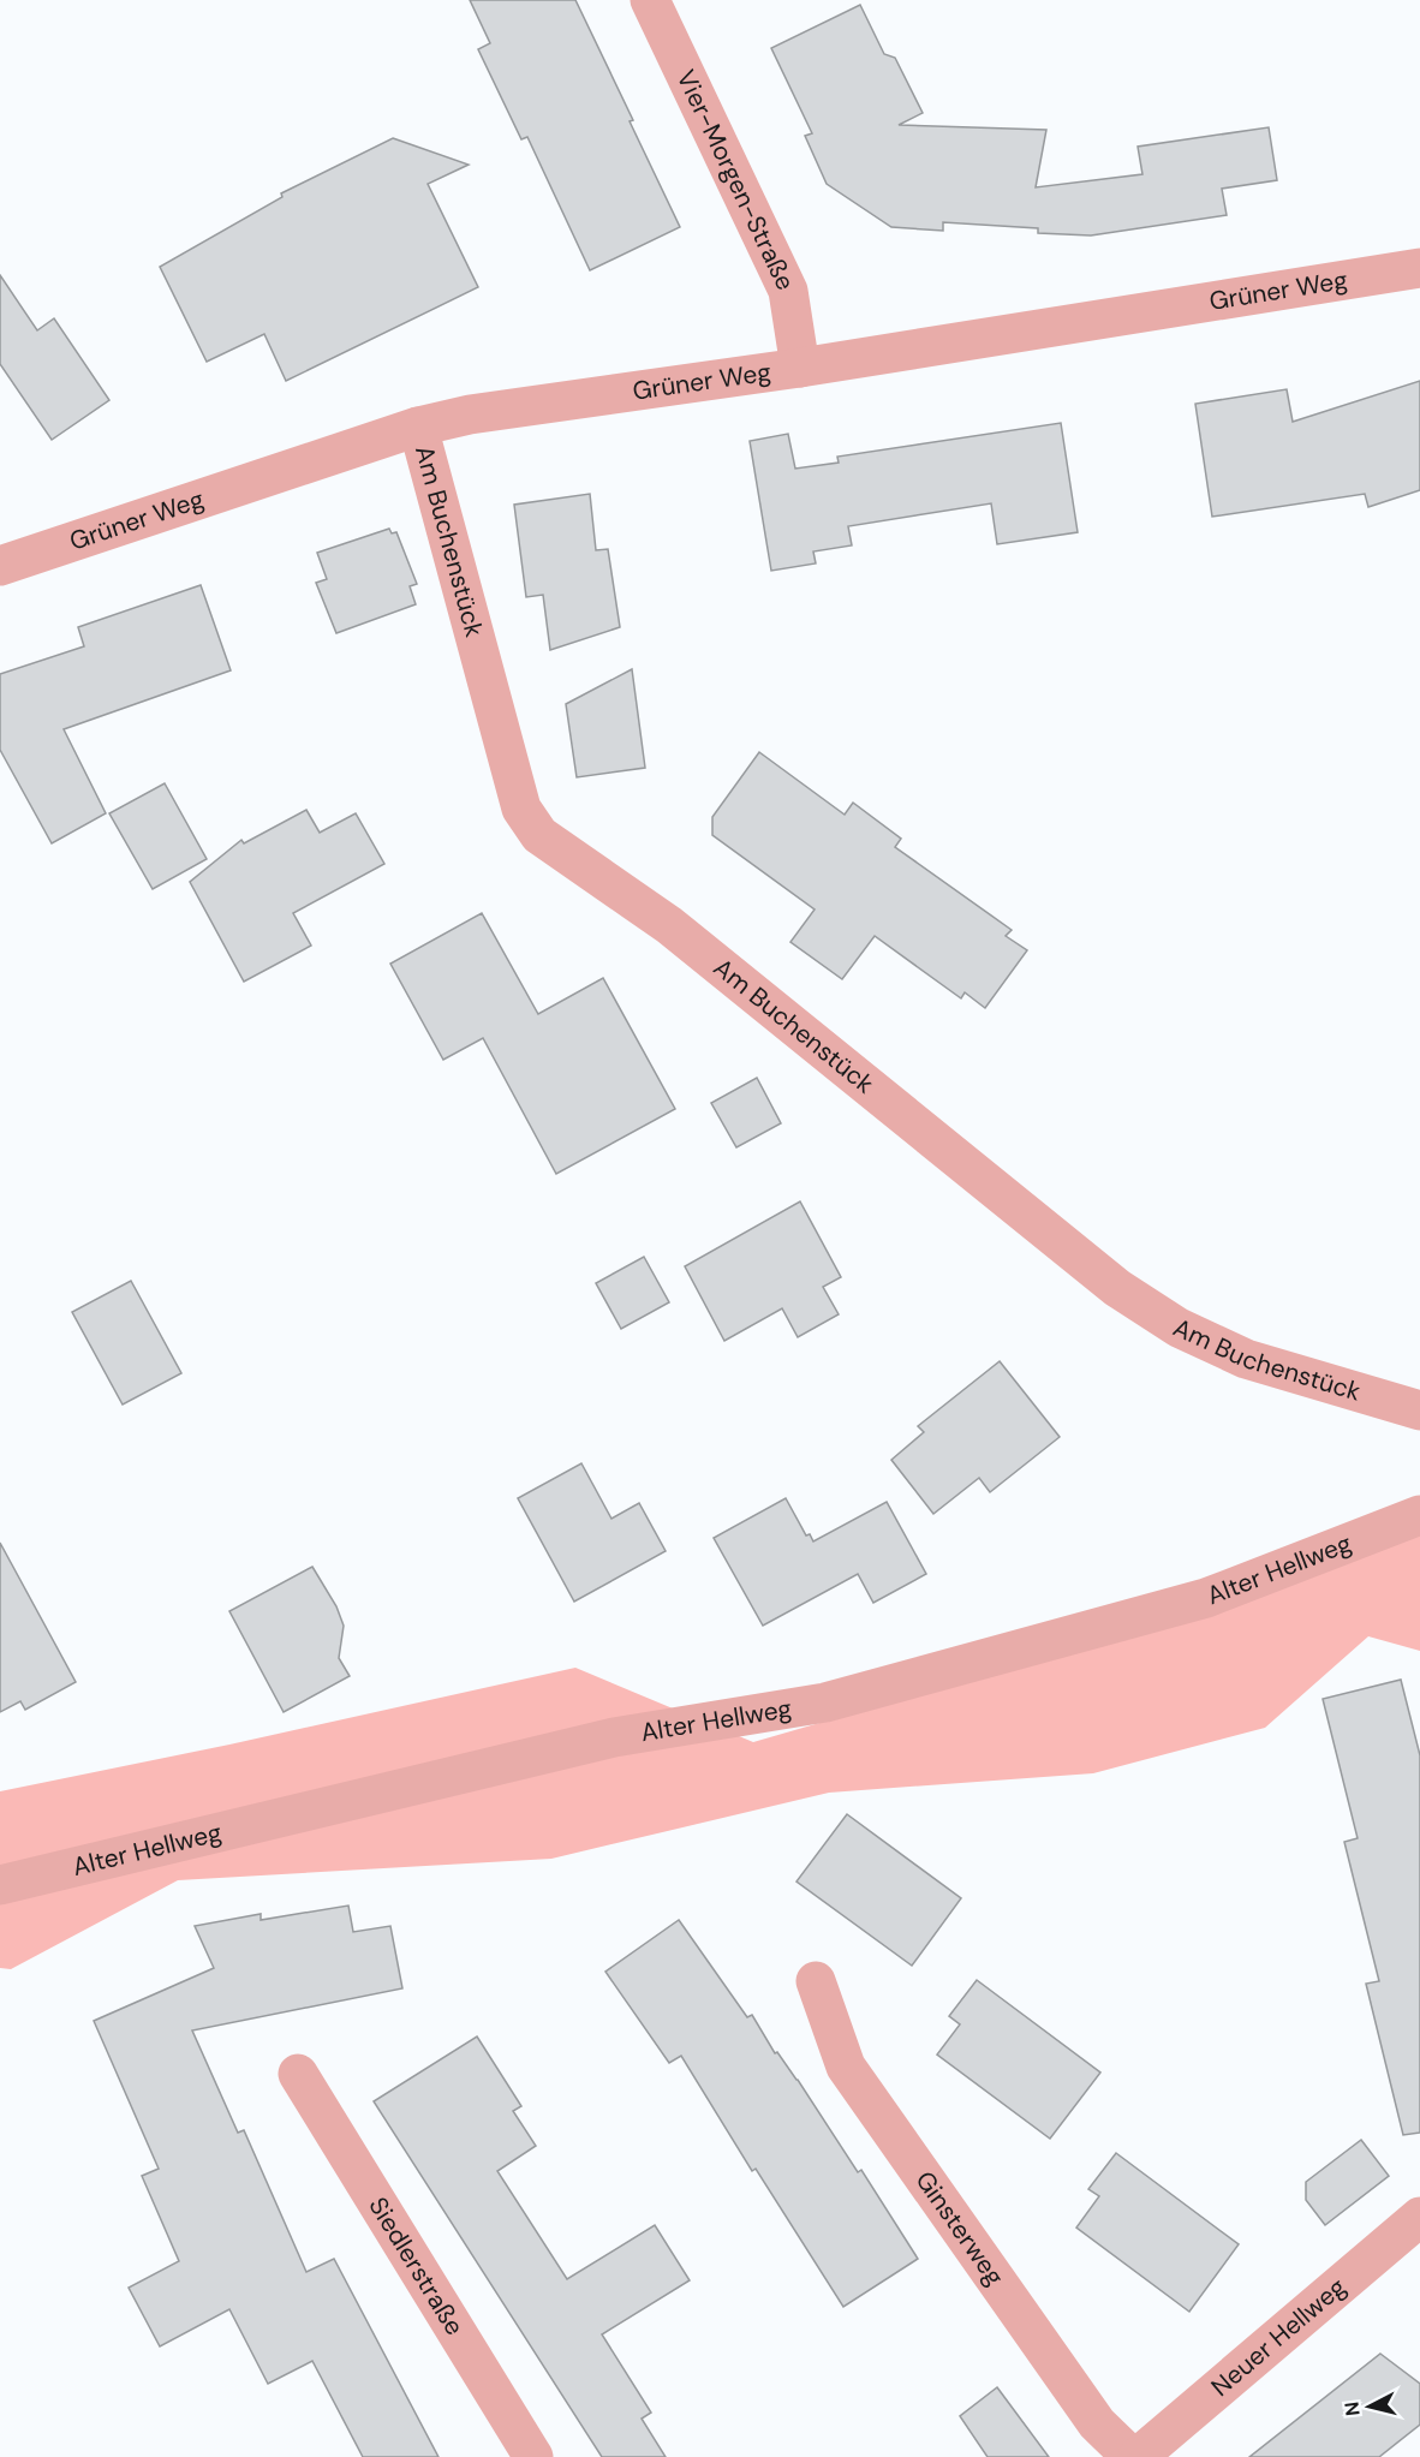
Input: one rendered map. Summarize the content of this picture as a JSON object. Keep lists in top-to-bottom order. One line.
{"streets":{"street":["Vier-Morgen-Straße","Grüner Weg","Am Buchenstück","Alter Hellweg","Ginsterweg","Siedlerstraße","Neuer Hellweg"]},"crossings":[["Vier-Morgen-Straße","Grüner Weg"],["Grüner Weg","Am Buchenstück"],["Ginsterweg","Neuer Hellweg"]],"north":"left"}
